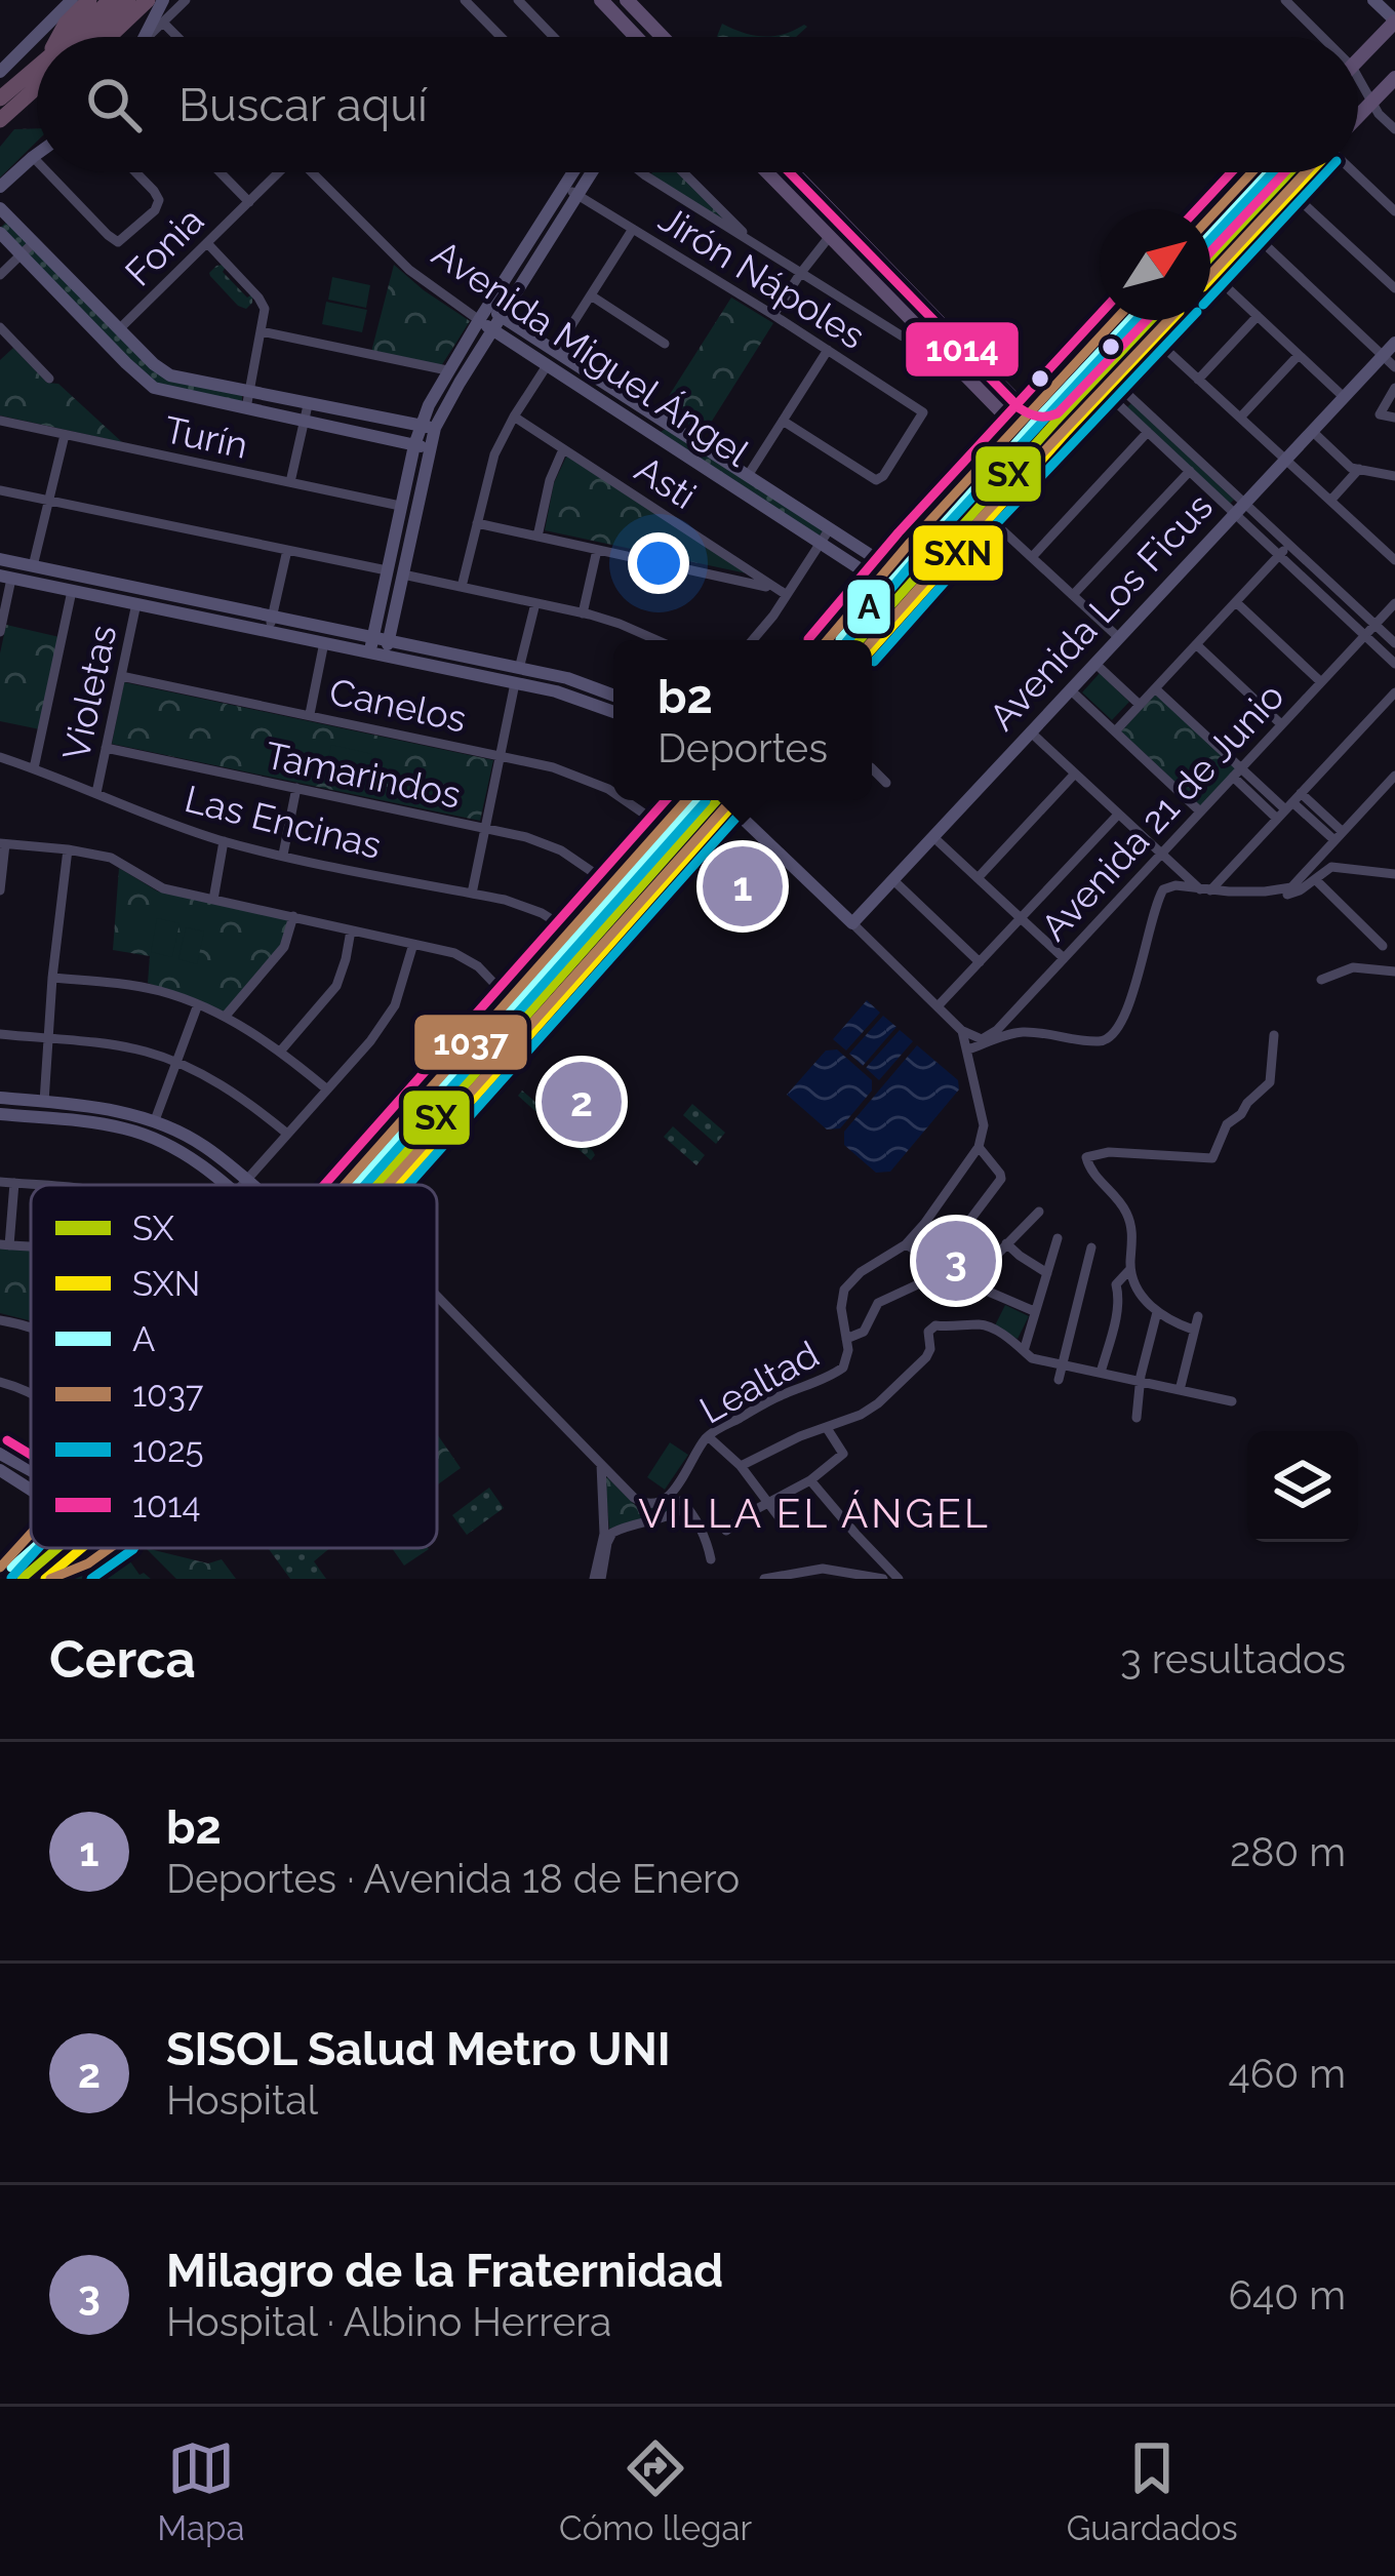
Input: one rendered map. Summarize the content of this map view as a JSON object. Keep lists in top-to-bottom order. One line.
{"streets":{"street":["Fonia","Jirón Nápoles","Avenida Miguel Ángel","Turín","Asti","Avenida Los Ficus","Violetas","Canelos","Tamarindos","Avenida 21 de Junio","Las Encinas","Lealtad"]},"crossings":[["Violetas","Canelos"],["Violetas","Tamarindos"],["Violetas","Las Encinas"]],"districts":["VILLA EL ÁNGEL"],"lines":["transit line SX","transit line SXN","transit line A","transit line 1037","transit line 1025","transit line 1014"],"legend":["SX","SXN","A","1037","1025","1014"],"north":"top right","page":{"search":"Buscar aquí","popup":["b2","Deportes"],"pins":["1","2","3"],"heading":["Cerca","3 resultados"],"list":[{"mark":"1","name":"b2","note":"Deportes · Avenida 18 de Enero","value":"280 m"},{"mark":"2","name":"SISOL Salud Metro UNI","note":"Hospital","value":"460 m"},{"mark":"3","name":"Milagro de la Fraternidad","note":"Hospital · Albino Herrera","value":"640 m"}],"nav":["Mapa","Cómo llegar","Guardados"]}}
